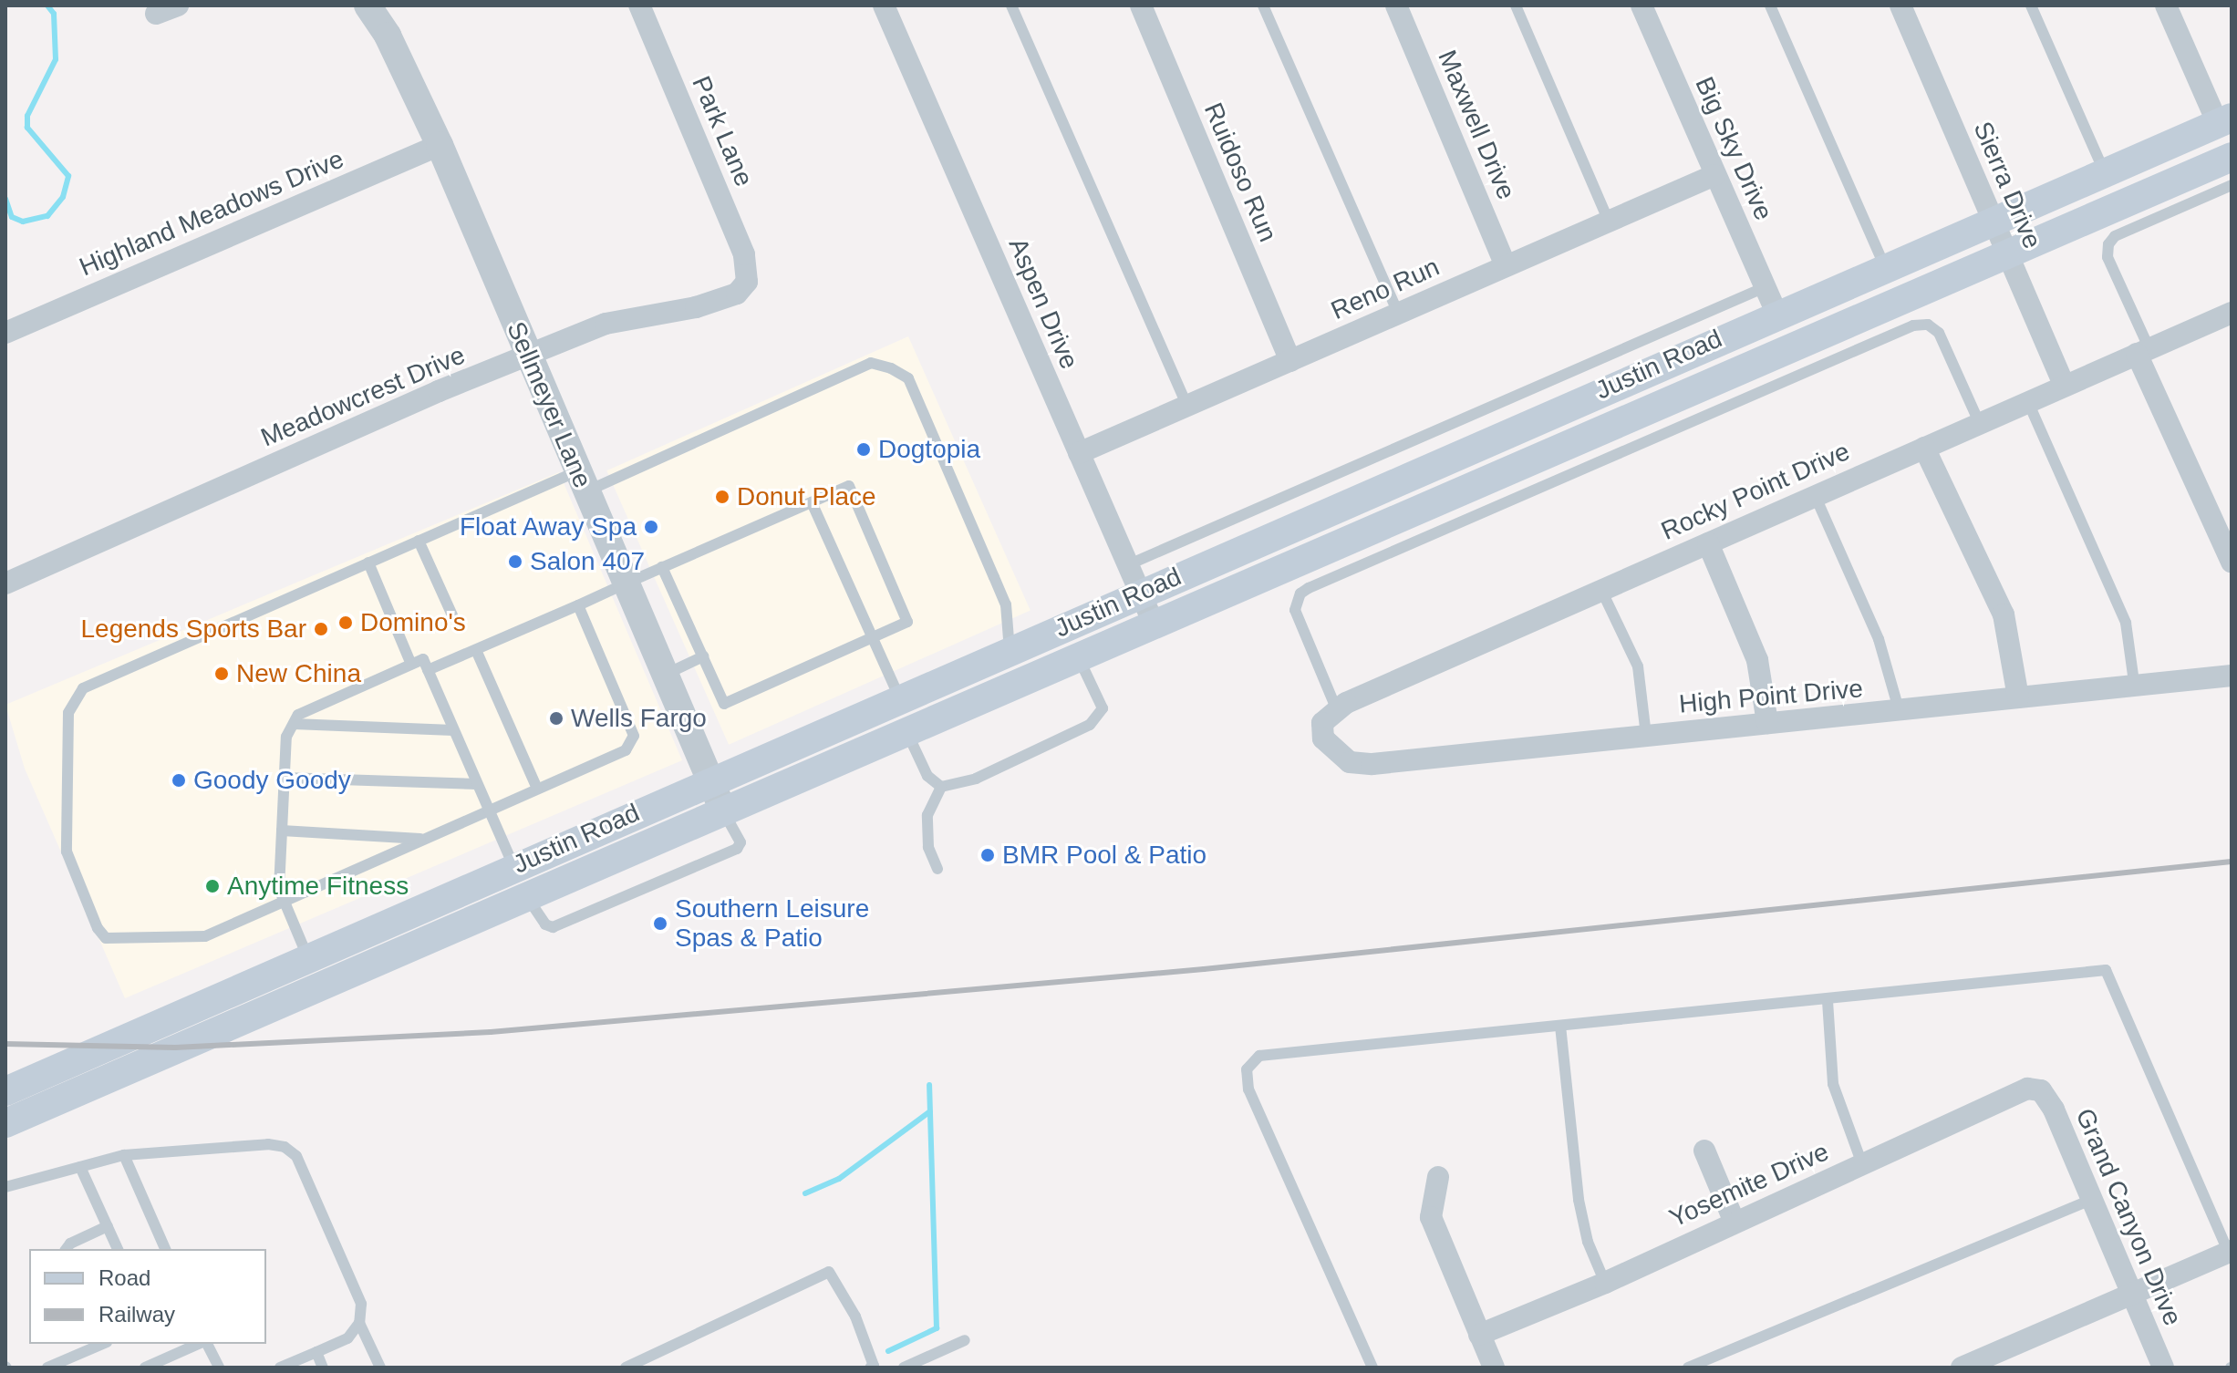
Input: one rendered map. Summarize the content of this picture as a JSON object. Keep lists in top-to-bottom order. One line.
{"streets":{"main road":["Justin Road"],"street":["Maxwell Drive","Park Lane","Big Sky Drive","Ruidoso Run","Sierra Drive","Highland Meadows Drive","Reno Run","Aspen Drive","Meadowcrest Drive","Sellmeyer Lane","Rocky Point Drive","High Point Drive","Yosemite Drive","Grand Canyon Drive"]},"crossings":[["Maxwell Drive","Reno Run"],["Park Lane","Meadowcrest Drive"],["Big Sky Drive","Reno Run"],["Big Sky Drive","Justin Road"],["Ruidoso Run","Reno Run"],["Sierra Drive","Justin Road"],["Sierra Drive","Rocky Point Drive"],["Highland Meadows Drive","Sellmeyer Lane"],["Reno Run","Aspen Drive"],["Aspen Drive","Justin Road"],["Justin Road","Sellmeyer Lane"],["Meadowcrest Drive","Sellmeyer Lane"],["Rocky Point Drive","High Point Drive"],["Yosemite Drive","Grand Canyon Drive"]],"places":["Dogtopia","Donut Place","Float Away Spa","Salon 407","Domino's","Legends Sports Bar","New China","Wells Fargo","Goody Goody","BMR Pool & Patio","Anytime Fitness","Southern Leisure Spas & Patio"],"legend":["Road","Railway"]}
